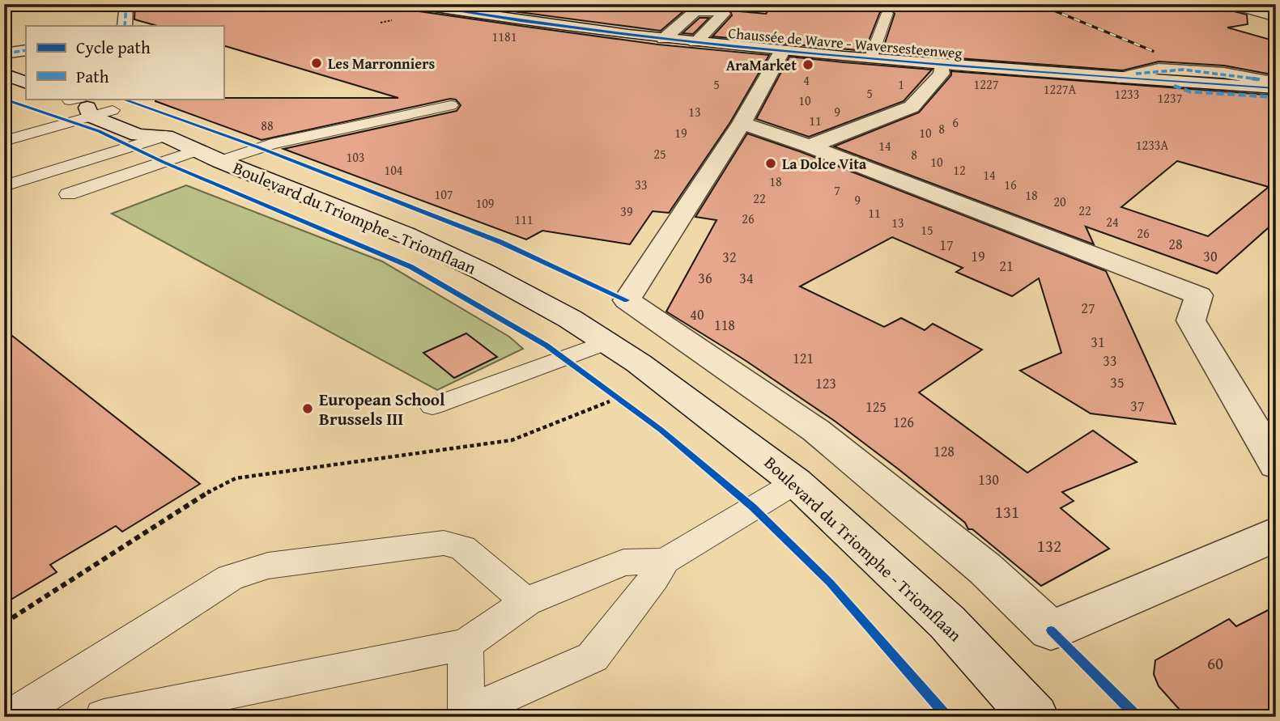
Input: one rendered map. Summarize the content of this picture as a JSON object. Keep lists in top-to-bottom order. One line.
{"streets":{"street":["Chaussée de Wavre - Waversesteenweg","Boulevard du Triomphe - Triomflaan"]},"places":["Les Marronniers","AraMarket","La Dolce Vita","European School Brussels III"],"house_numbers":["1181","4","5","1","1227","1227A","5","1233","1237","10","13","9","11","6","88","8","19","10","1233A","14","25","8","103","10","104","12","14","18","33","16","7","107","18","22","9","20","109","22","39","11","26","111","24","13","15","26","28","17","19","30","32","21","36","34","27","40","118","31","121","33","35","123","37","125","126","128","130","131","132","60"],"legend":["Cycle path","Path"]}
